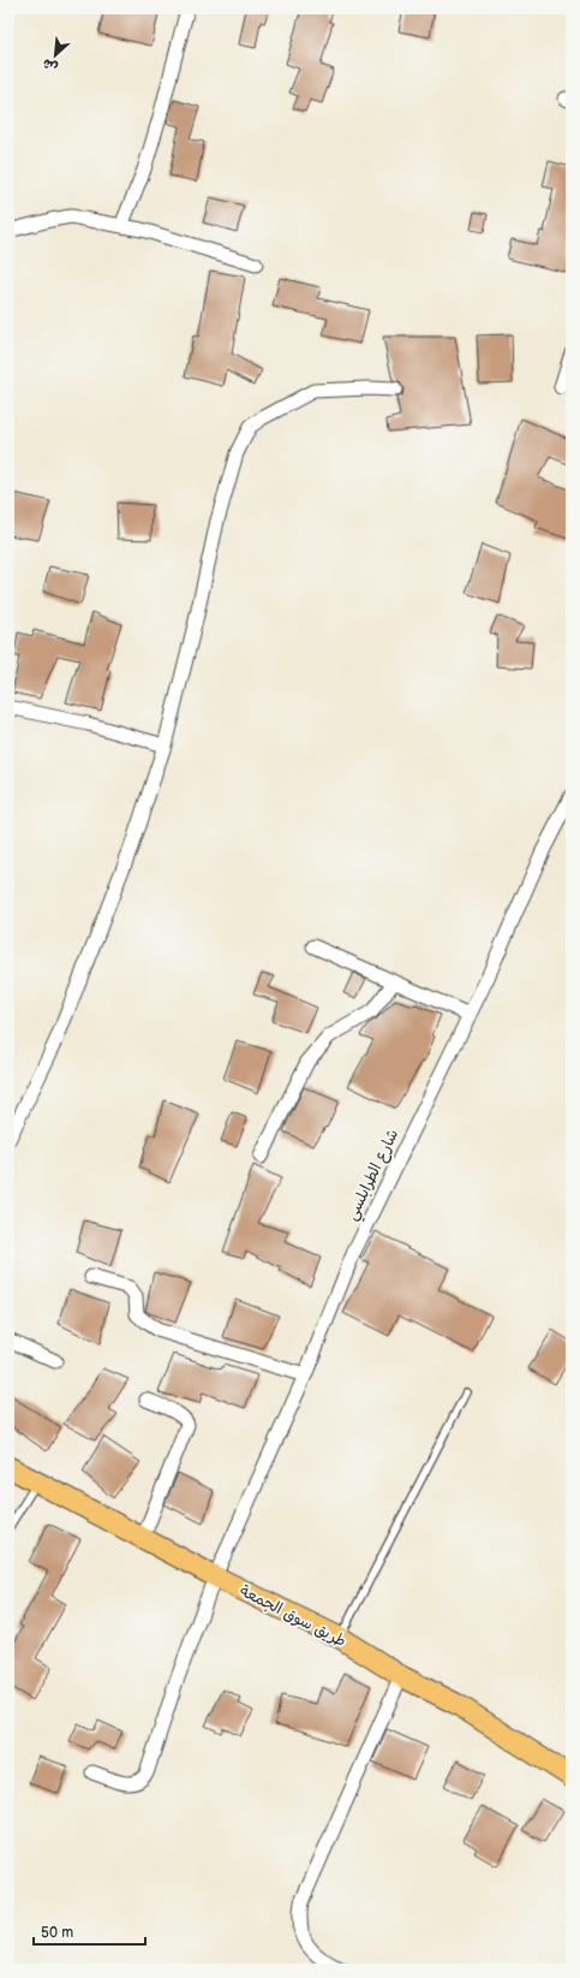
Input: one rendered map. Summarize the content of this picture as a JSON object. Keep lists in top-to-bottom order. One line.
{"streets":{"main road":["طريق سوق الجمعة"],"street":["شارع الطرابلسي"]},"crossings":[["شارع الطرابلسي","طريق سوق الجمعة"]],"scale_bar":"50 m","north":"bottom left"}
